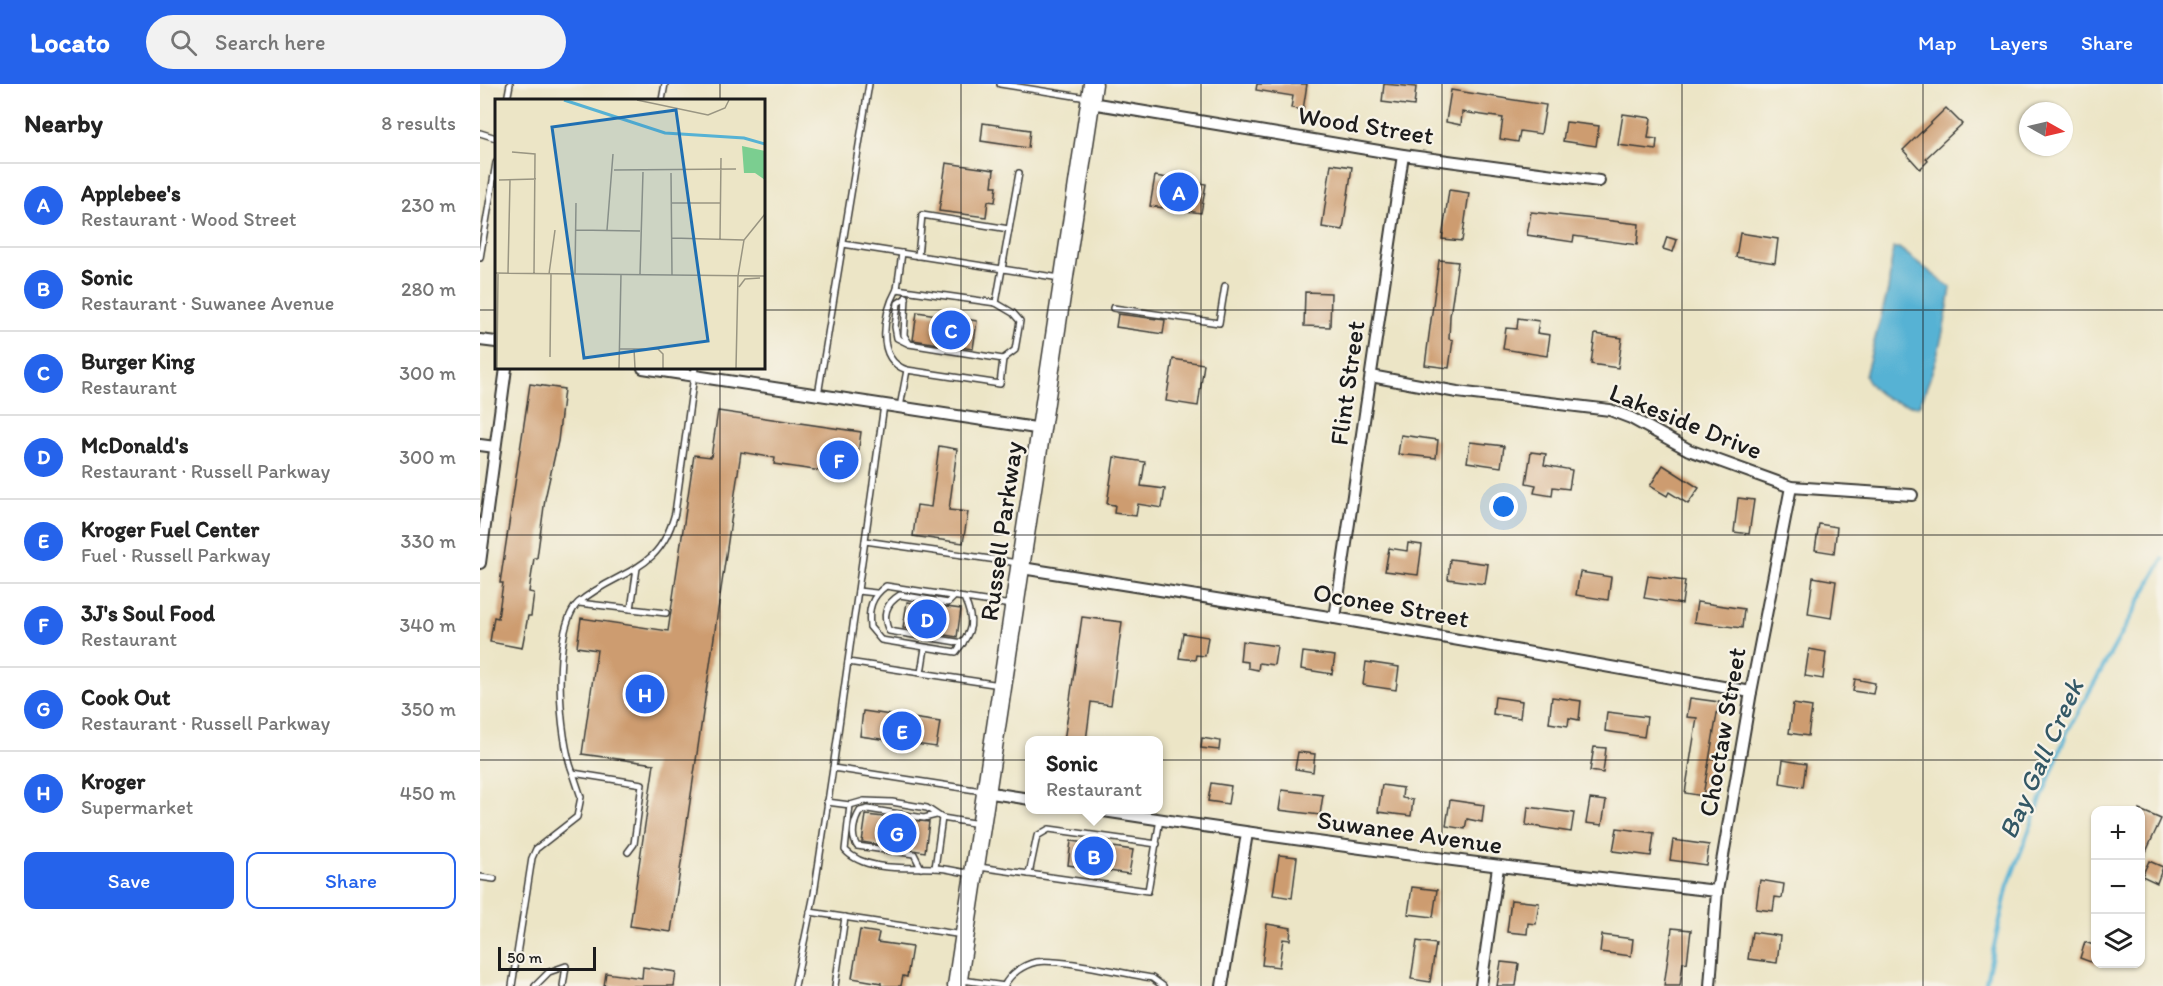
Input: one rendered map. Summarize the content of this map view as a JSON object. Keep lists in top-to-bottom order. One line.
{"streets":{"main road":["Russell Parkway"],"street":["Wood Street","Flint Street","Lakeside Drive","Oconee Street","Choctaw Street","Suwanee Avenue"]},"crossings":[["Wood Street","Flint Street"],["Wood Street","Russell Parkway"],["Flint Street","Lakeside Drive"],["Flint Street","Oconee Street"],["Lakeside Drive","Choctaw Street"],["Russell Parkway","Oconee Street"],["Oconee Street","Choctaw Street"],["Choctaw Street","Suwanee Avenue"]],"water":["Bay Gall Creek"],"scale_bar":"50 m","north":"right","page":{"header":"Locato","search":"Search here","nav":["Map","Layers","Share"],"heading":["Nearby","8 results"],"list":[{"mark":"A","name":"Applebee's","note":"Restaurant · Wood Street","value":"230 m"},{"mark":"B","name":"Sonic","note":"Restaurant · Suwanee Avenue","value":"280 m"},{"mark":"C","name":"Burger King","note":"Restaurant","value":"300 m"},{"mark":"D","name":"McDonald's","note":"Restaurant · Russell Parkway","value":"300 m"},{"mark":"E","name":"Kroger Fuel Center","note":"Fuel · Russell Parkway","value":"330 m"},{"mark":"F","name":"3J's Soul Food","note":"Restaurant","value":"340 m"},{"mark":"G","name":"Cook Out","note":"Restaurant · Russell Parkway","value":"350 m"},{"mark":"H","name":"Kroger","note":"Supermarket","value":"450 m"}],"pins":["A","C","F","D","H","E","G","B"],"popup":["Sonic","Restaurant"],"map_buttons":["+","−"],"buttons":["Save","Share"],"scale":"50 m"}}
